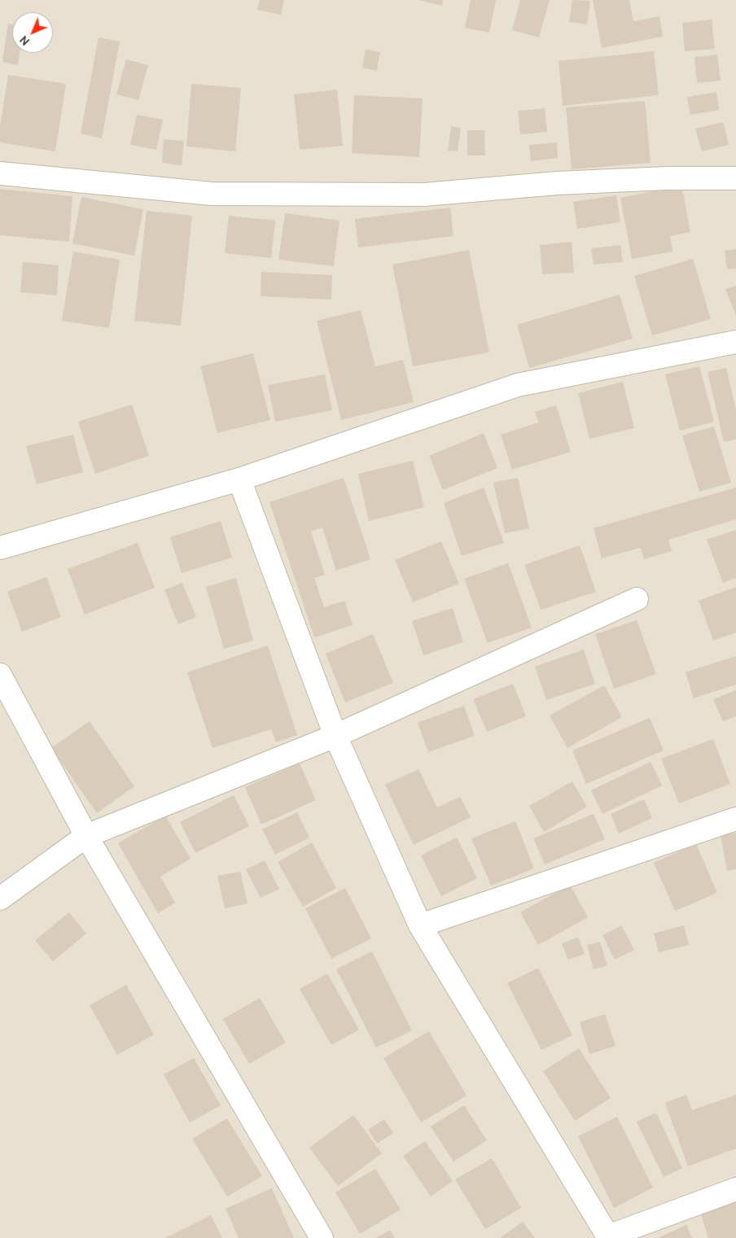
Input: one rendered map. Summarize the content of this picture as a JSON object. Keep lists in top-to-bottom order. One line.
{"north":"bottom left"}
